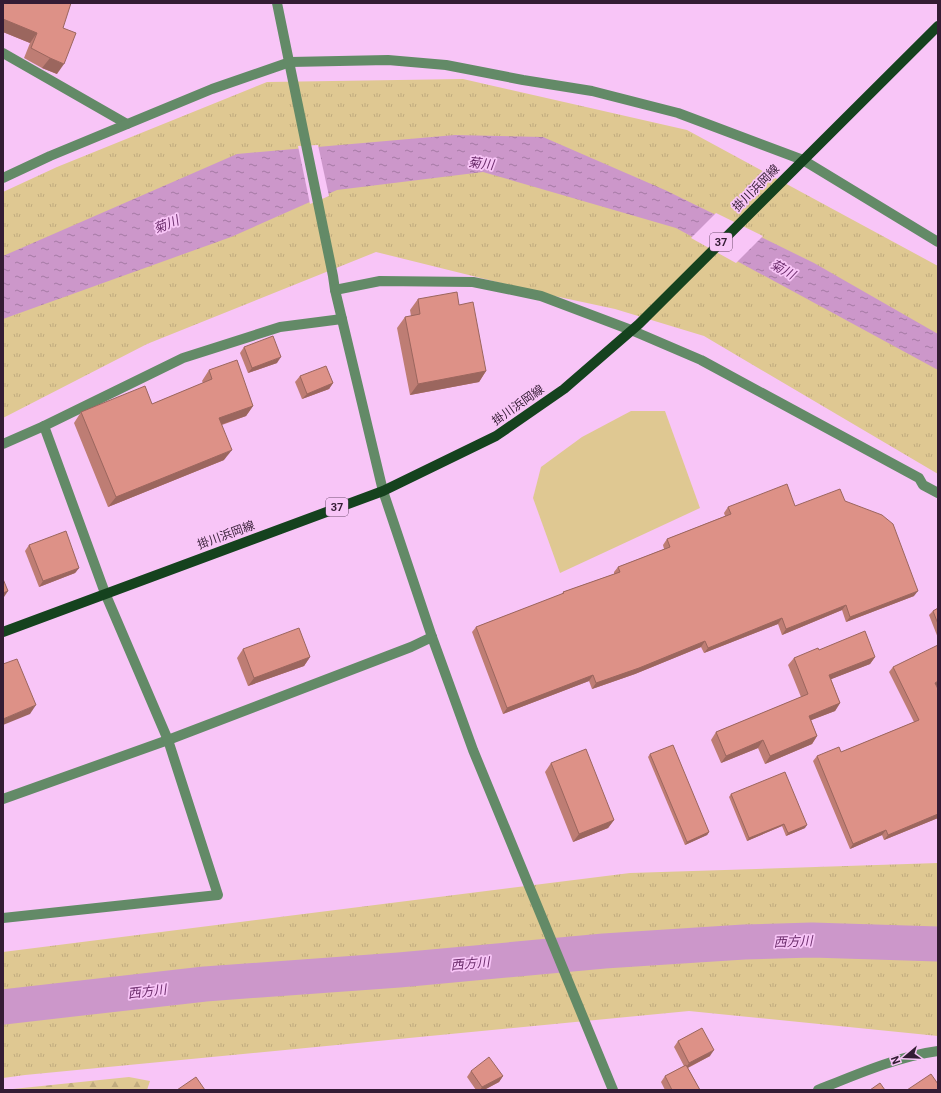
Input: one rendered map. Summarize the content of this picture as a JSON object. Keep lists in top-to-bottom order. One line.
{"streets":{"main road":["掛川浜岡線","37"]},"water":["菊川","西方川"],"north":"left"}
